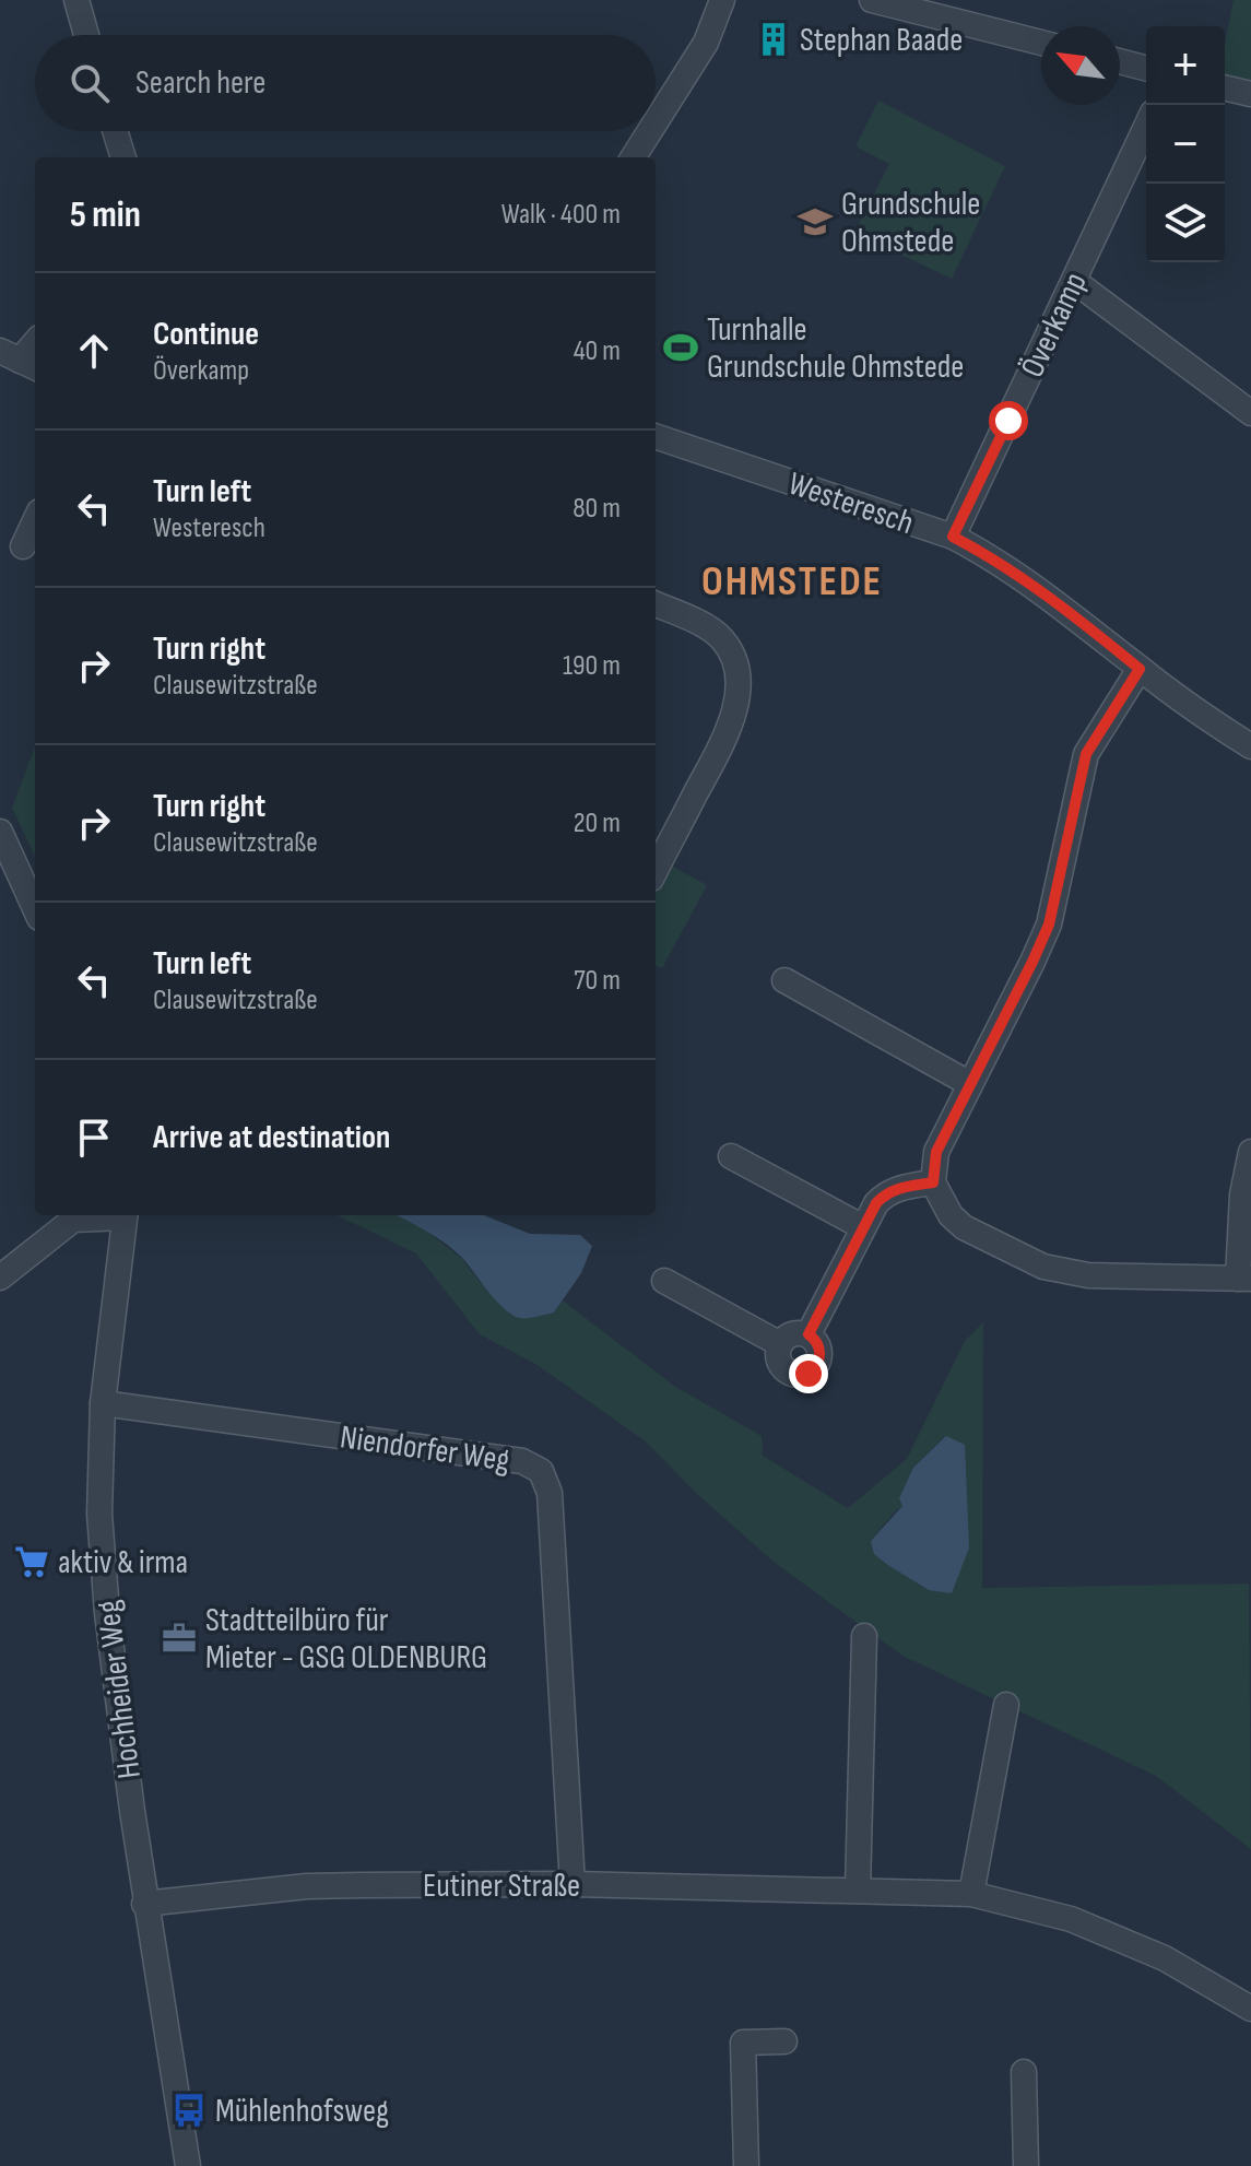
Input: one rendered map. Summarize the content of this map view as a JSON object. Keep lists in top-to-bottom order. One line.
{"streets":{"street":["Överkamp","Westeresch","Niendorfer Weg","Hochheider Weg","Eutiner Straße"]},"crossings":[["Överkamp","Westeresch"],["Niendorfer Weg","Hochheider Weg"],["Niendorfer Weg","Eutiner Straße"],["Hochheider Weg","Eutiner Straße"]],"districts":["OHMSTEDE"],"places":{"building":["Stephan Baade"],"school or university":["Grundschule Ohmstede"],"sports":["Turnhalle Grundschule Ohmstede"],"supermarket":["aktiv & irma"],"office":["Stadtteilbüro für Mieter - GSG OLDENBURG"],"bus stop":["Mühlenhofsweg"]},"north":"top left","page":{"map_buttons":["+","−"],"search":"Search here","heading":["5 min","Walk · 400 m"],"list":[["Continue","Överkamp","40 m"],["Turn left","Westeresch","80 m"],["Turn right","Clausewitzstraße","190 m"],["Turn right","Clausewitzstraße","20 m"],["Turn left","Clausewitzstraße","70 m"],"Arrive at destination"]}}
